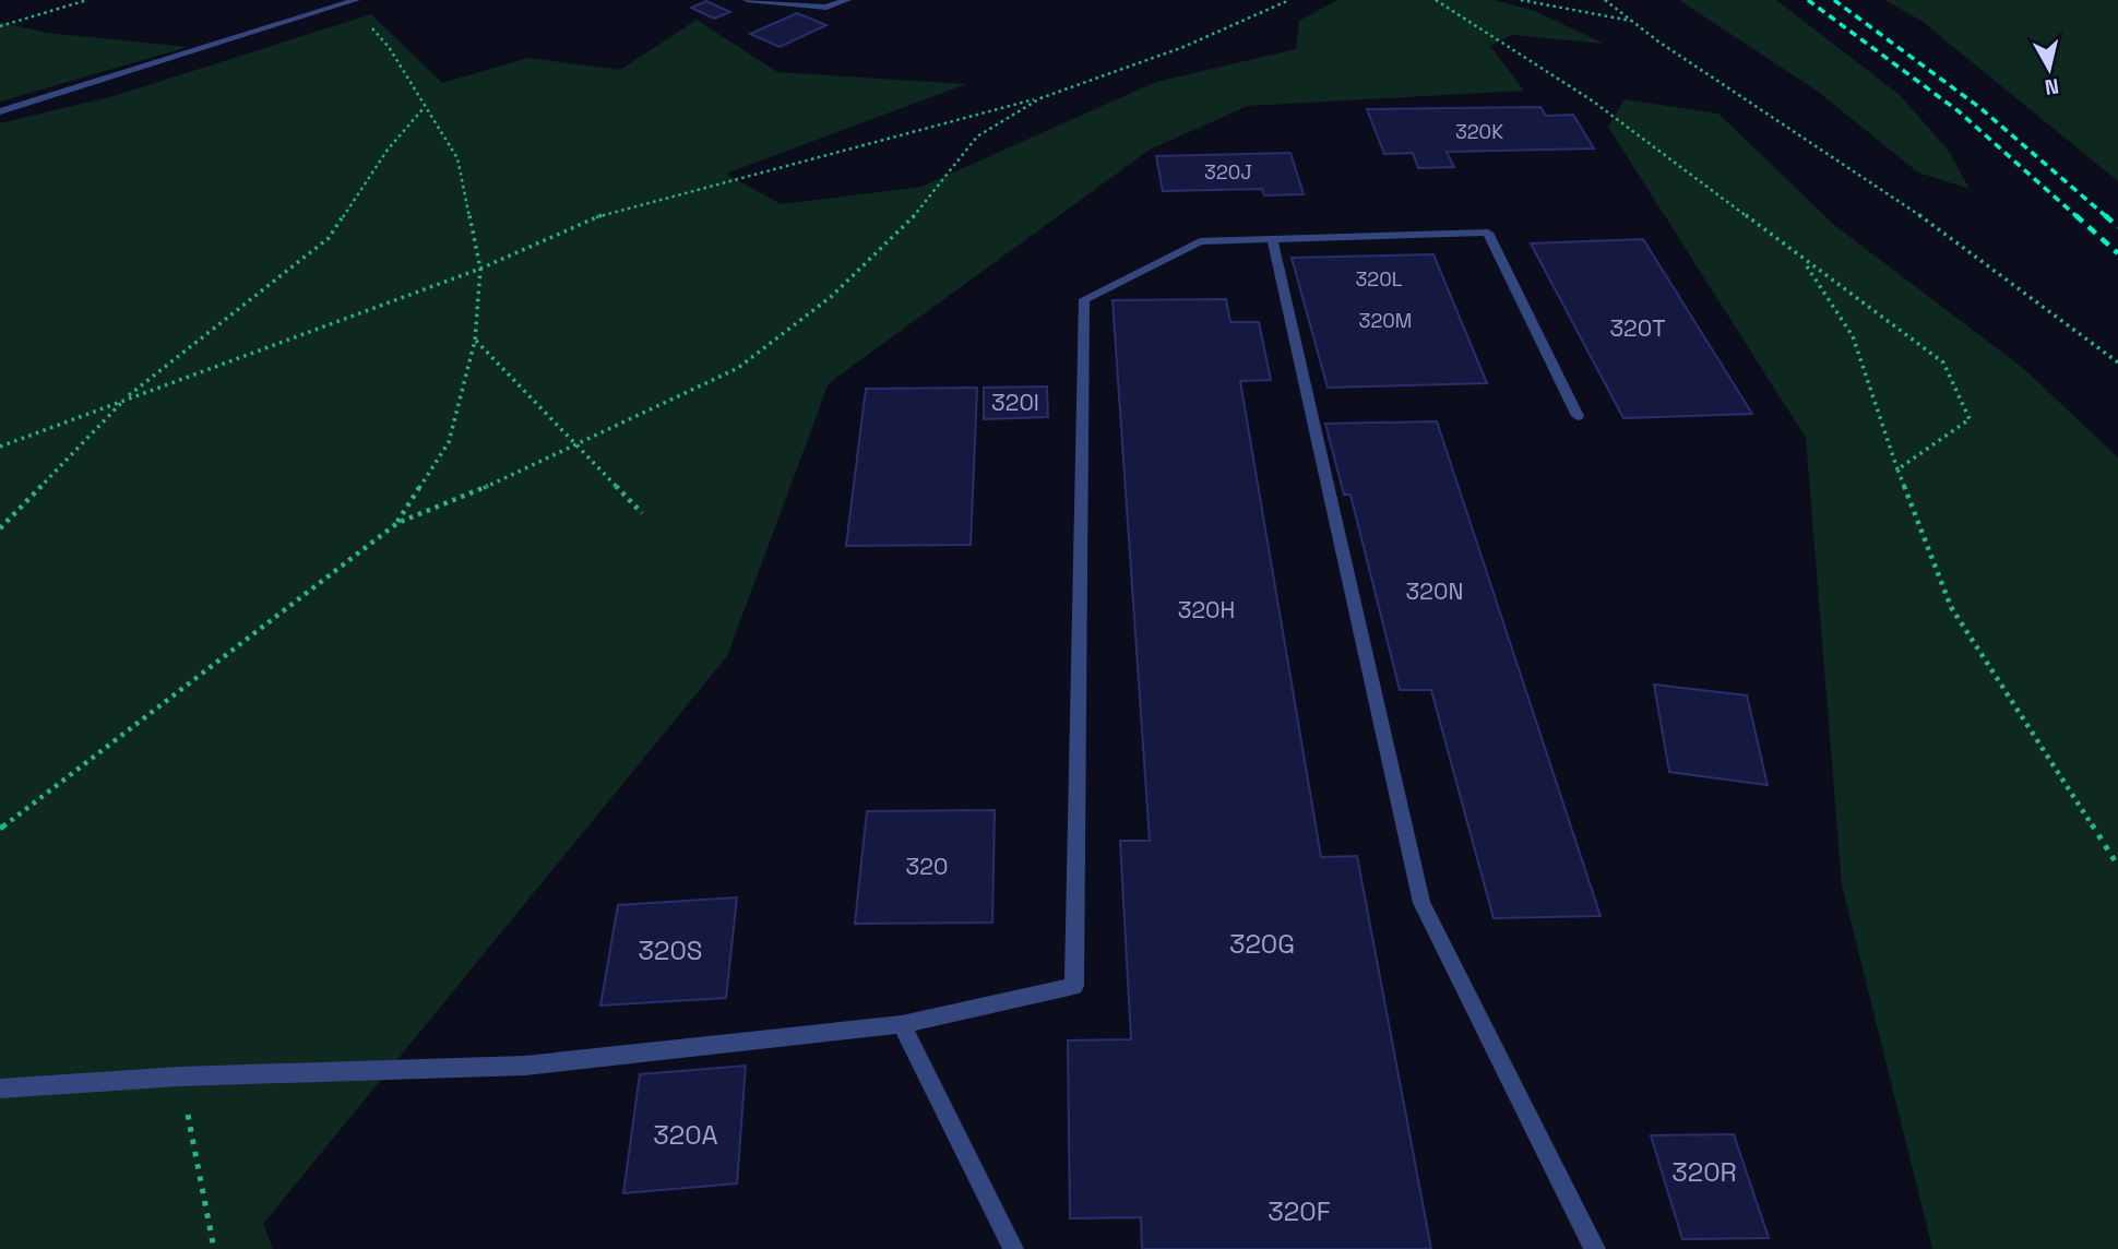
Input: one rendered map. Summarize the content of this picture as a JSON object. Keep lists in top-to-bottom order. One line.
{"house_numbers":["320K","320J","320L","320M","320T","320I","320N","320H","320","320G","320S","320A","320R","320F"],"north":"bottom"}
